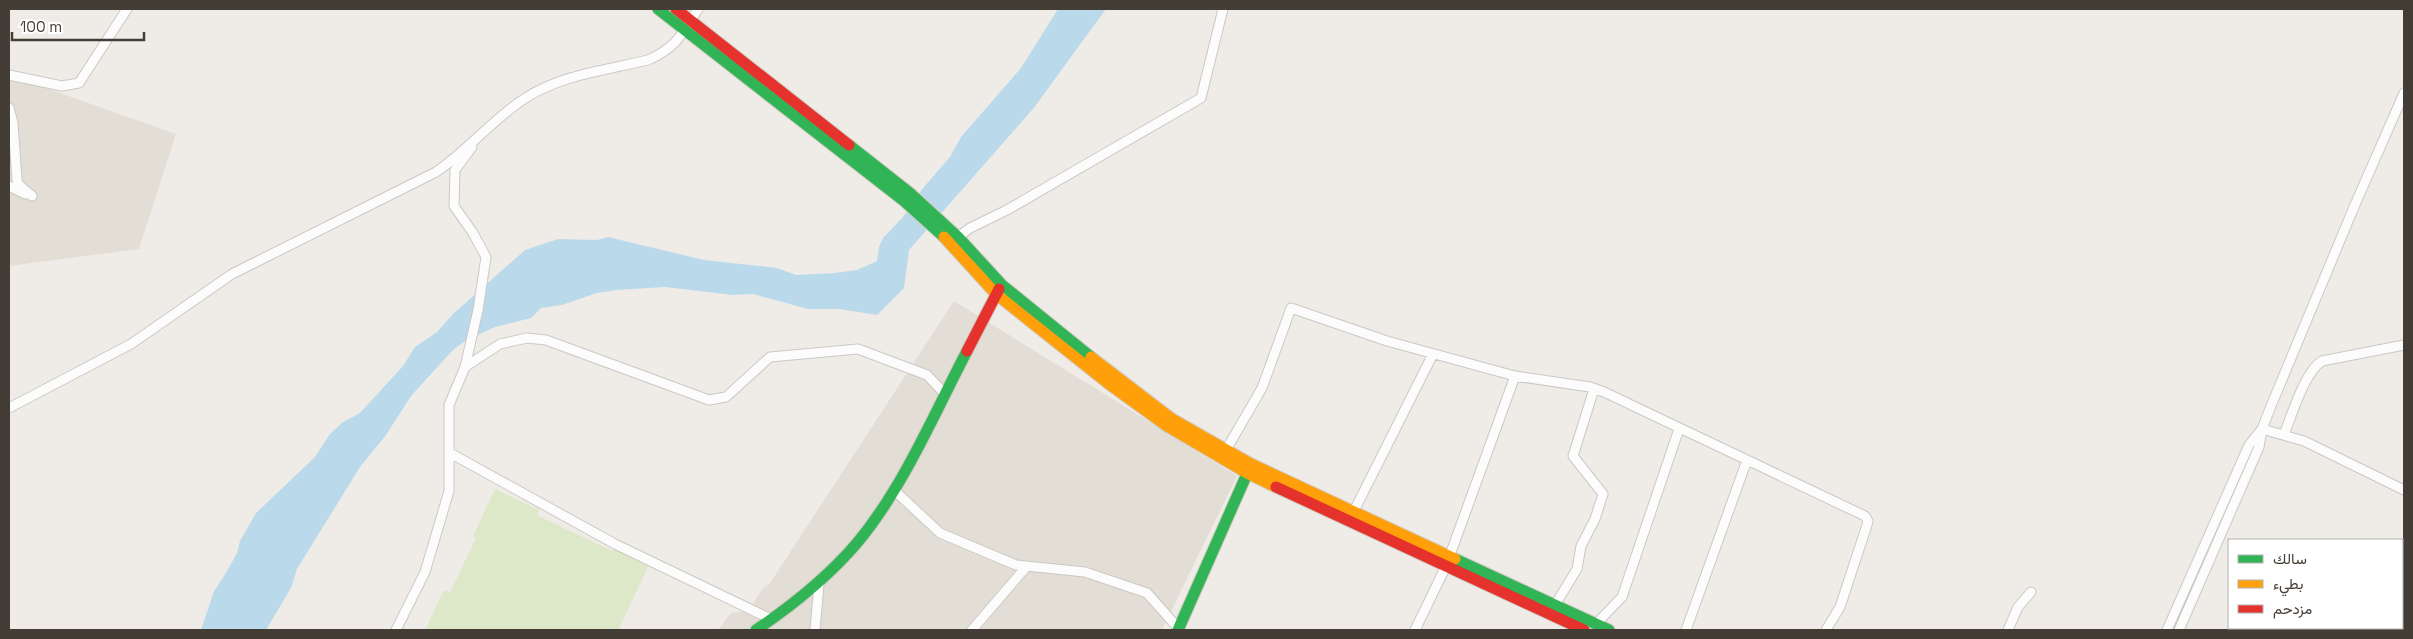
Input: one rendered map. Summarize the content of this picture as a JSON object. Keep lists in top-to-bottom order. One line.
{"legend":["سالك","بطيء","مزدحم"],"scale_bar":"100 m"}
